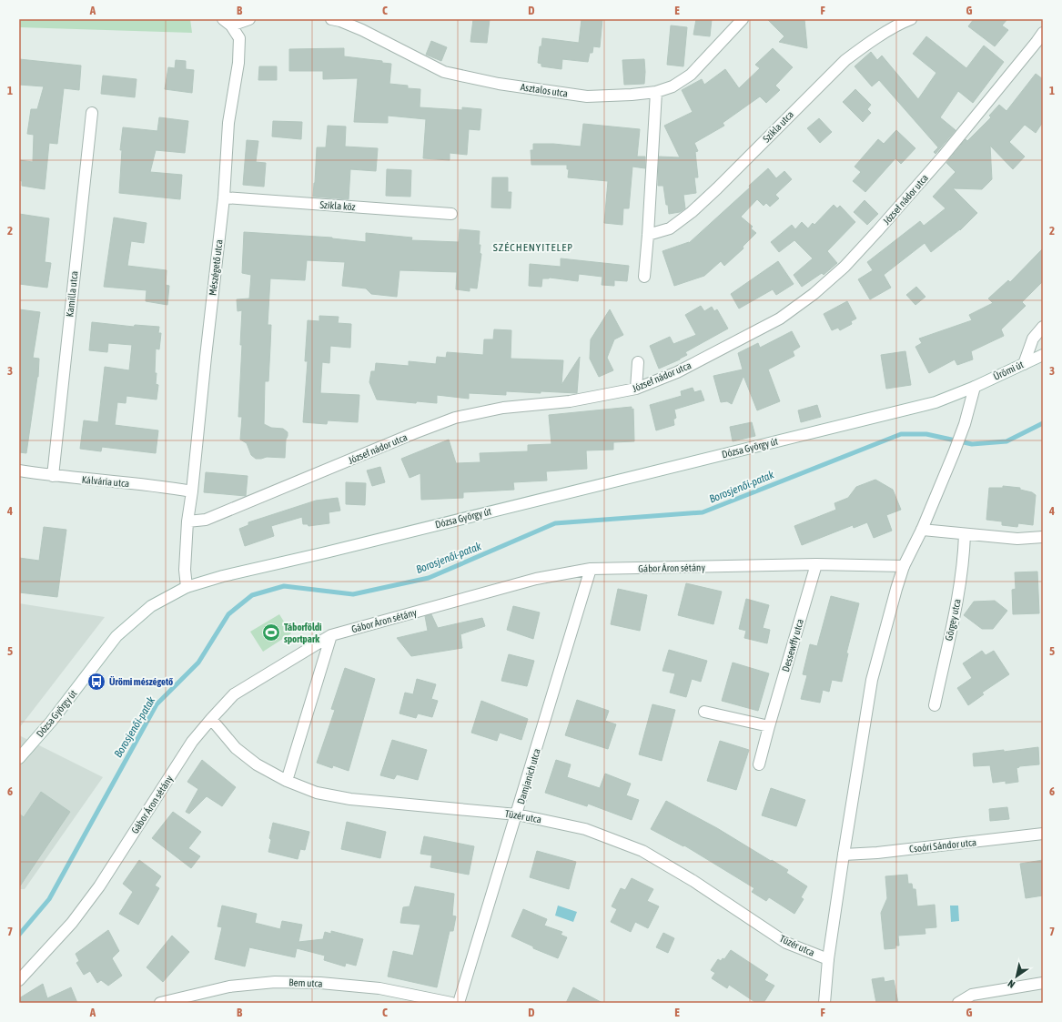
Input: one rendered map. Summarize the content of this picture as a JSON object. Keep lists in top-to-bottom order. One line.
{"streets":{"street":["Asztalos utca","Szikla utca","József nádor utca","Szikla köz","Mészégető utca","Kamilla utca","Ürömi út","Dózsa György út","Kálvária utca","Gábor Áron sétány","Görgey utca","Dessewffy utca","Damjanich utca","Tüzér utca","Csoóri Sándor utca","Bem utca"]},"crossings":[["József nádor utca","Mészégető utca"],["Szikla köz","Mészégető utca"],["Mészégető utca","Kálvária utca"],["Kamilla utca","Kálvária utca"],["Ürömi út","Dózsa György út"],["Gábor Áron sétány","Dessewffy utca"],["Gábor Áron sétány","Damjanich utca"],["Gábor Áron sétány","Tüzér utca"],["Damjanich utca","Tüzér utca"]],"districts":["SZÉCHENYITELEP"],"water":["Borosjenői-patak"],"places":{"sports":["Táborföldi sportpark"],"bus stop":["Ürömi mészégető"]},"north":"bottom left","grid":{"columns":["A","B","C","D","E","F","G"],"rows":["1","2","3","4","5","6","7"]}}
